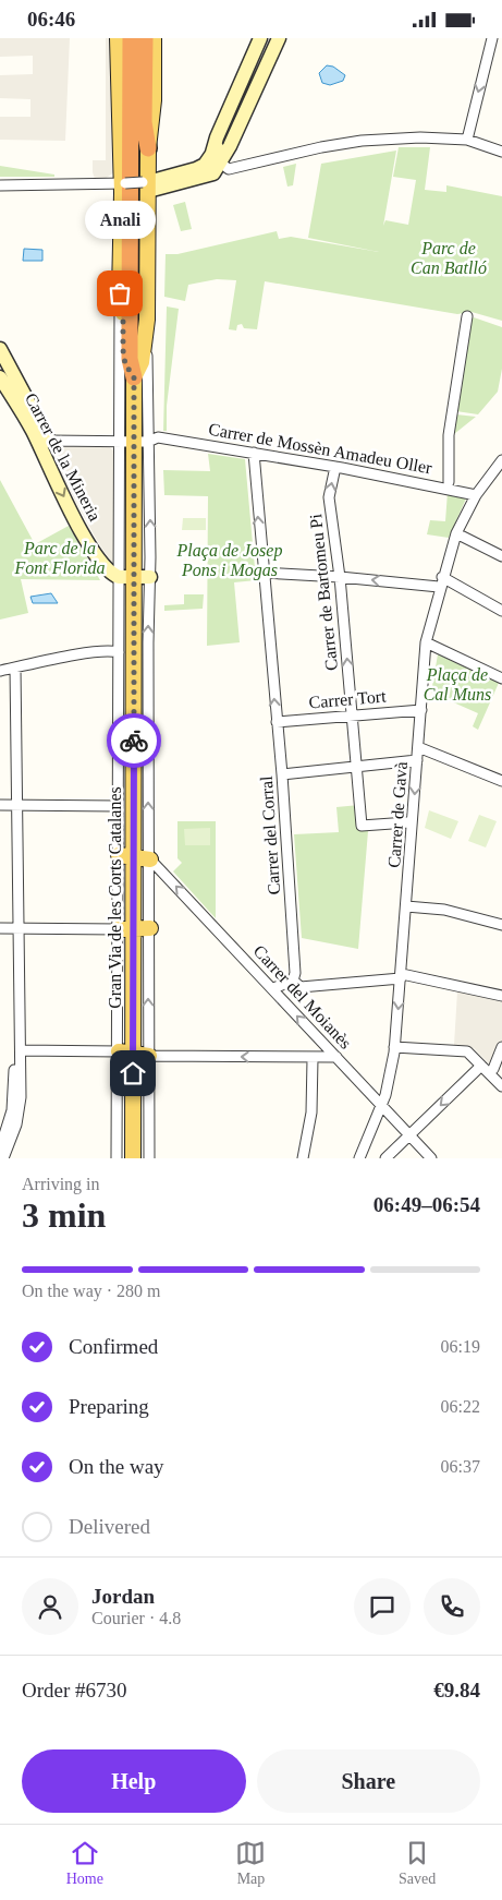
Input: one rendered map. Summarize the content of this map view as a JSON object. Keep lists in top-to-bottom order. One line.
{"streets":{"highway":["Gran Via de les Corts Catalanes"],"street":["Carrer de Mossèn Amadeu Oller","Carrer de la Mineria","Carrer de Bartomeu Pi","Carrer Tort","Carrer de Gavà","Carrer del Corral","Carrer del Moianès"]},"crossings":[["Carrer de Mossèn Amadeu Oller","Carrer de Bartomeu Pi"],["Carrer de Mossèn Amadeu Oller","Carrer de Gavà"],["Carrer de Mossèn Amadeu Oller","Gran Via de les Corts Catalanes"],["Carrer de la Mineria","Gran Via de les Corts Catalanes"],["Carrer de Bartomeu Pi","Carrer Tort"],["Carrer Tort","Carrer de Gavà"],["Carrer Tort","Carrer del Corral"],["Carrer de Gavà","Carrer del Moianès"]],"one_way":["Carrer de la Mineria","Carrer del Corral","Carrer del Moianès"],"parks":["Parc de Can Batlló","Parc de la Font Florida","Plaça de Josep Pons i Mogas","Plaça de Cal Muns"],"places":["Anali"],"page":{"status":"06:46","bubble":"Anali","heading":["3 min","Arriving in","06:49–06:54"],"panel":["Jordan","Courier · 4.8","Order #6730","€9.84"],"bar":"On the way · 280 m","list":[["Confirmed","06:19"],["Preparing","06:22"],["On the way","06:37"],"Delivered"],"buttons":["Help","Share"],"tabs":["Home","Map","Saved"]}}
